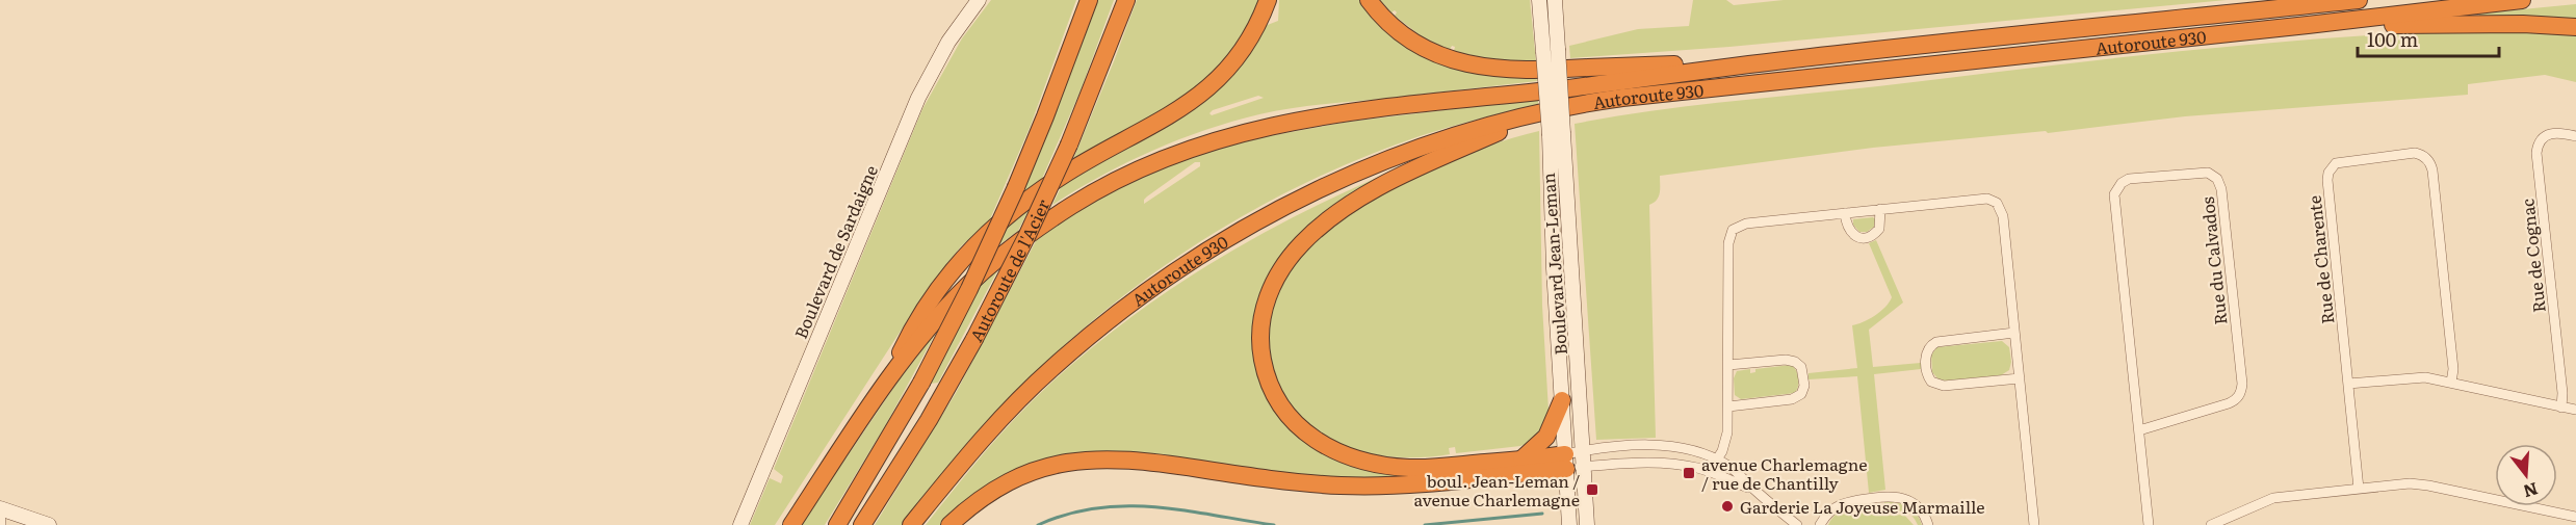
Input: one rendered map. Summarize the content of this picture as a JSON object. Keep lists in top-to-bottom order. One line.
{"streets":{"highway":["Autoroute 930","Autoroute de l'Acier"],"street":["Boulevard de Sardaigne","Rue de Cognac","Rue de Charente","Rue du Calvados","Boulevard Jean-Leman"]},"places":{"transit":["avenue Charlemagne / rue de Chantilly","boul. Jean-Leman / avenue Charlemagne"],"other":["Garderie La Joyeuse Marmaille"]},"scale_bar":"100 m","north":"bottom"}
